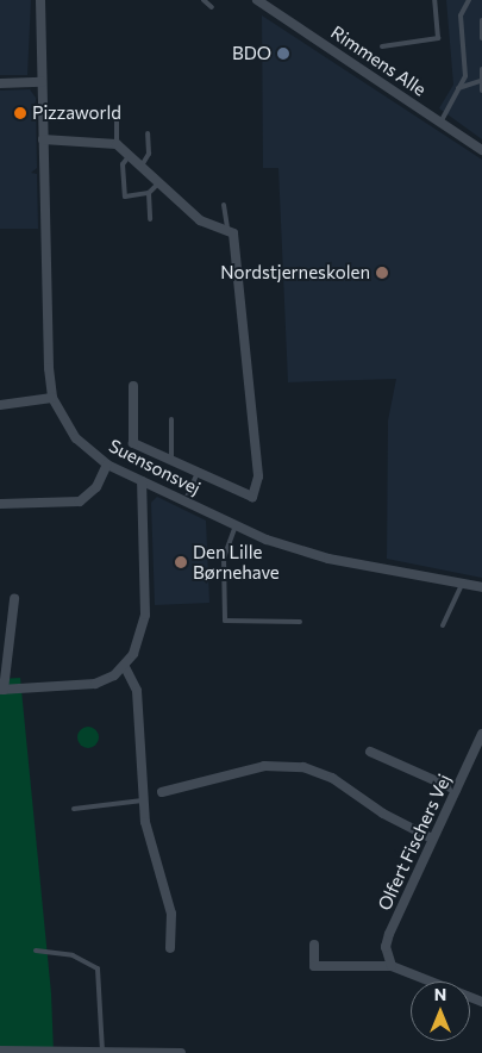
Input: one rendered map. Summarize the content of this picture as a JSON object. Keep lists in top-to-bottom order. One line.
{"streets":{"street":["Rimmens Alle","Suensonsvej","Olfert Fischers Vej"]},"places":["BDO","Pizzaworld","Nordstjerneskolen","Den Lille Børnehave"],"north":"top"}
